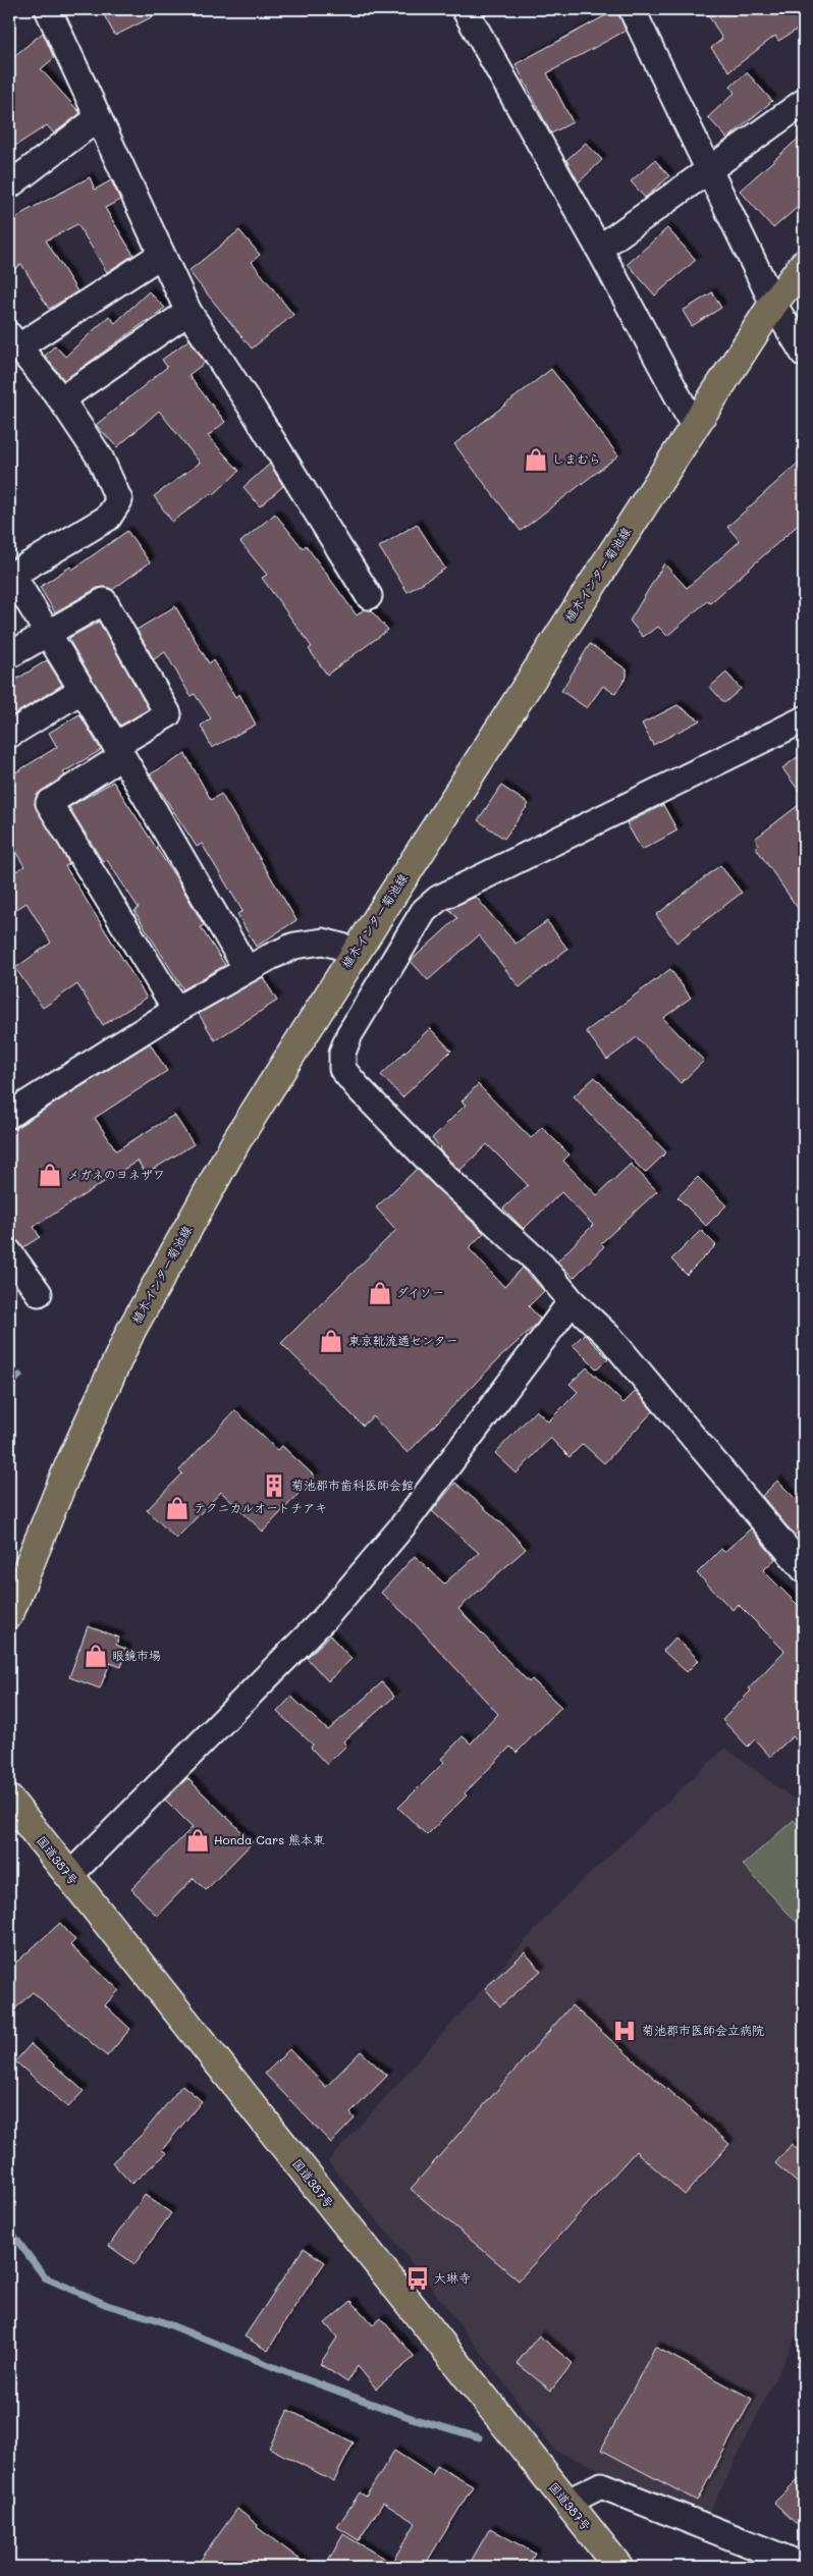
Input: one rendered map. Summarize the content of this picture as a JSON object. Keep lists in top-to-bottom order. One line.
{"streets":{"main road":["植木インター菊池線","国道387号"]},"places":{"shop":["しまむら","メガネのヨネザワ","ダイソー","東京靴流通センター","テクニカルオートチアキ","眼鏡市場","Honda Cars 熊本東"],"building":["菊池郡市歯科医師会館"],"hospital":["菊池郡市医師会立病院"],"bus stop":["大琳寺"]}}
